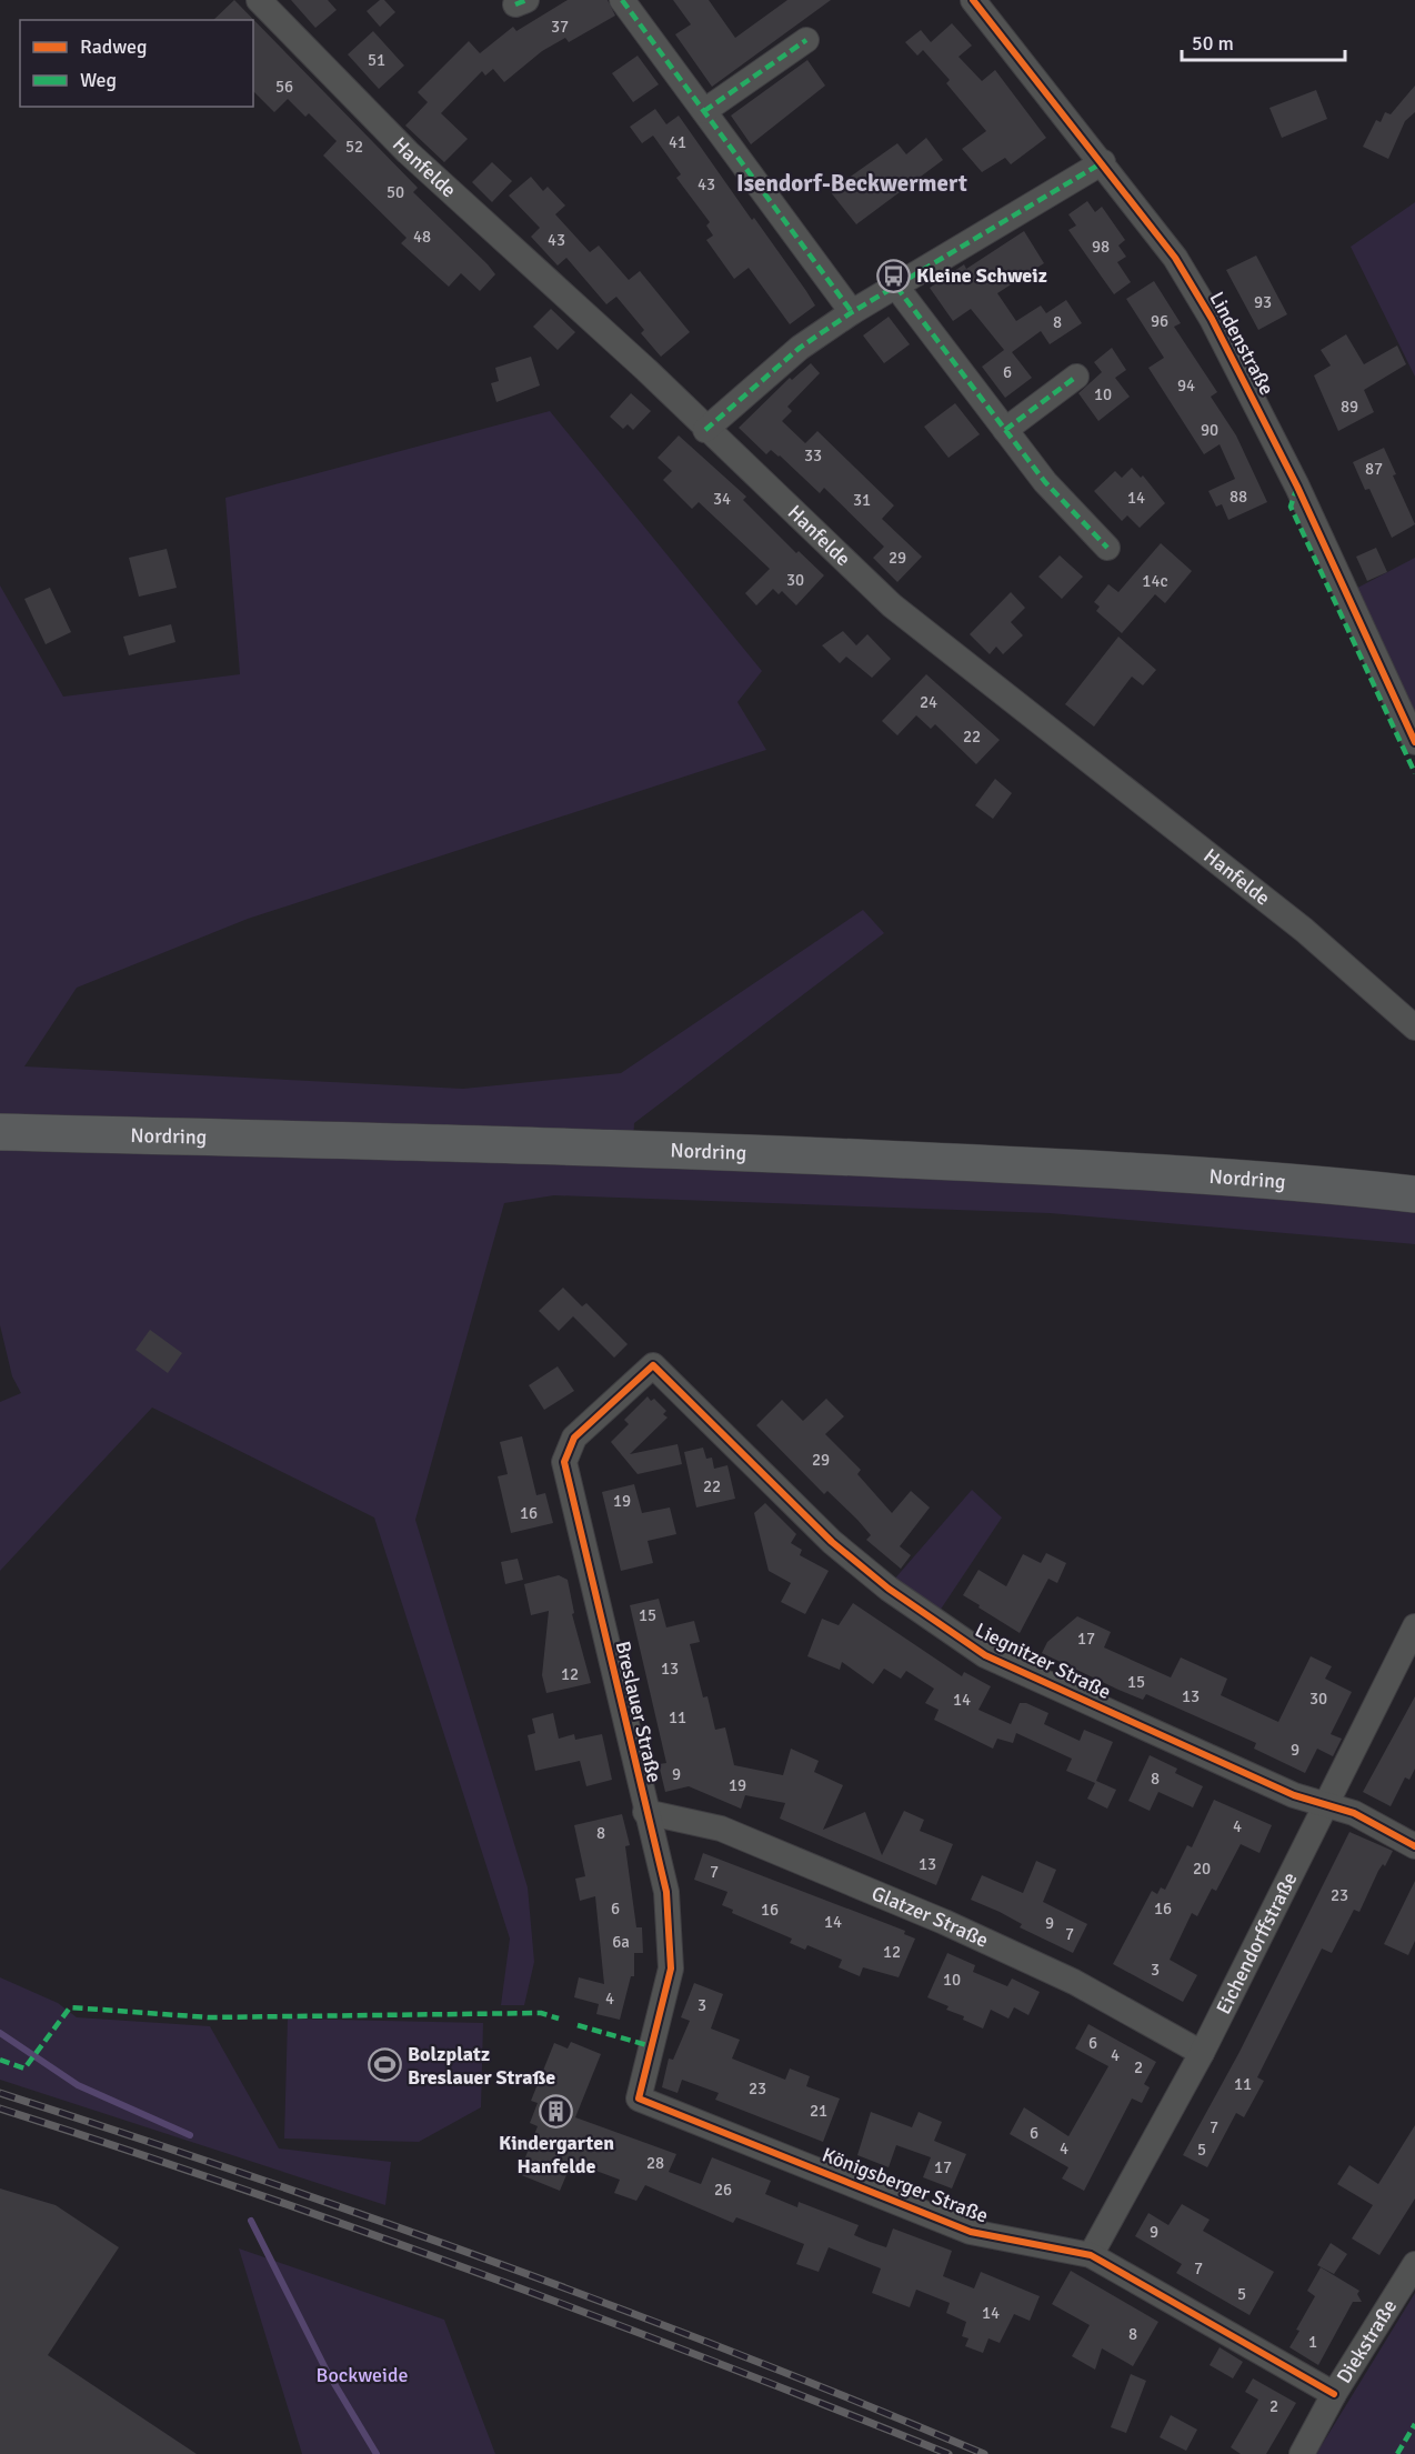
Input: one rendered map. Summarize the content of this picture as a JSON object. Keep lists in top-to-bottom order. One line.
{"streets":{"main road":["Nordring"],"street":["Hanfelde","Lindenstraße","Liegnitzer Straße","Breslauer Straße","Glatzer Straße","Eichendorffstraße","Königsberger Straße","Diekstraße"]},"crossings":[["Liegnitzer Straße","Breslauer Straße"],["Liegnitzer Straße","Eichendorffstraße"],["Breslauer Straße","Glatzer Straße"],["Breslauer Straße","Königsberger Straße"],["Glatzer Straße","Eichendorffstraße"],["Eichendorffstraße","Königsberger Straße"],["Königsberger Straße","Diekstraße"]],"districts":["Isendorf-Beckwermert"],"parks":["Bockweide"],"places":{"bus stop":["Kleine Schweiz"],"sports":["Bolzplatz Breslauer Straße"],"building":["Kindergarten Hanfelde"]},"house_numbers":["37","51","56","41","52","43","50","48","43","98","93","96","8","6","94","10","89","90","33","87","88","14","34","31","29","30","14c","24","22","29","22","19","16","15","17","13","12","15","13","30","14","11","9","9","8","19","4","8","13","20","7","23","6","16","16","14","9","7","6a","12","3","10","4","3","6","4","2","11","23","21","7","6","4","5","28","17","26","9","7","5","14","8","1","2"],"legend":["Radweg","Weg"],"scale_bar":"50 m"}
